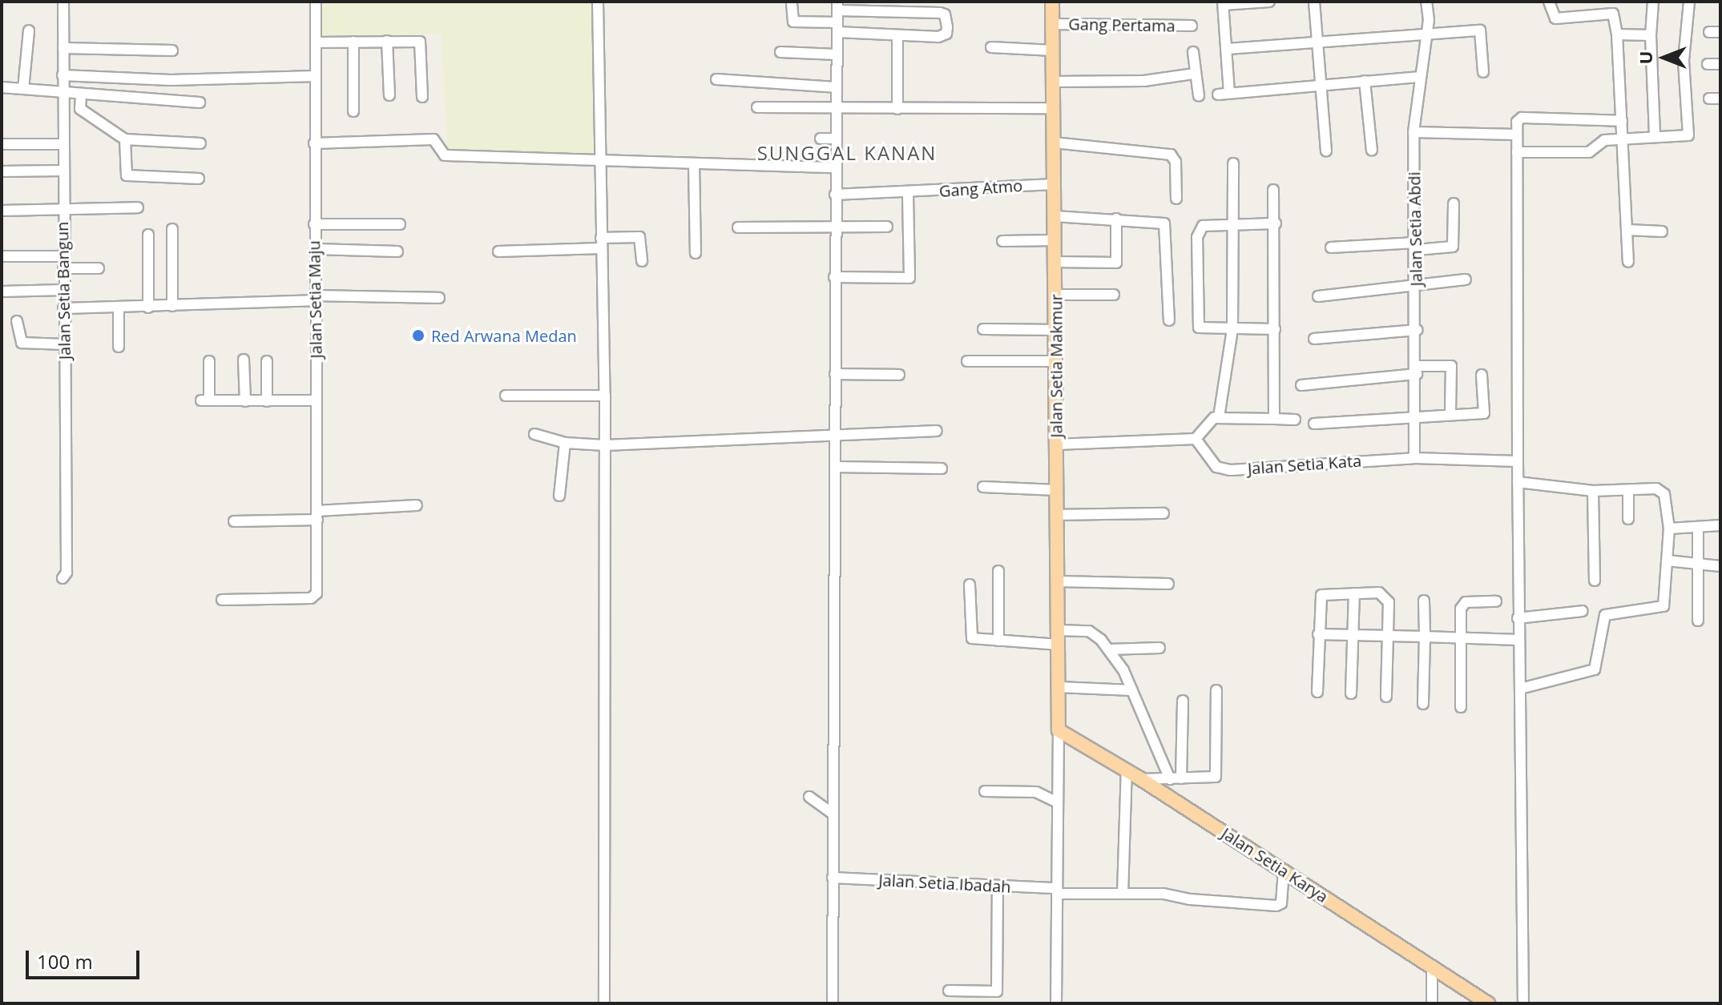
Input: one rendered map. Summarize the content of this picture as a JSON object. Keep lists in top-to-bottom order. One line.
{"streets":{"main road":["Jalan Setia Makmur","Jalan Setia Karya"],"street":["Gang Pertama","Gang Atmo","Jalan Setia Abdi","Jalan Setia Bangun","Jalan Setia Maju","Jalan Setia Kata","Jalan Setia Ibadah"]},"crossings":[["Gang Pertama","Jalan Setia Makmur"],["Gang Atmo","Jalan Setia Makmur"],["Jalan Setia Abdi","Jalan Setia Kata"],["Jalan Setia Makmur","Jalan Setia Karya"],["Jalan Setia Karya","Jalan Setia Ibadah"]],"districts":["SUNGGAL KANAN"],"places":["Red Arwana Medan"],"scale_bar":"100 m","north":"left"}
